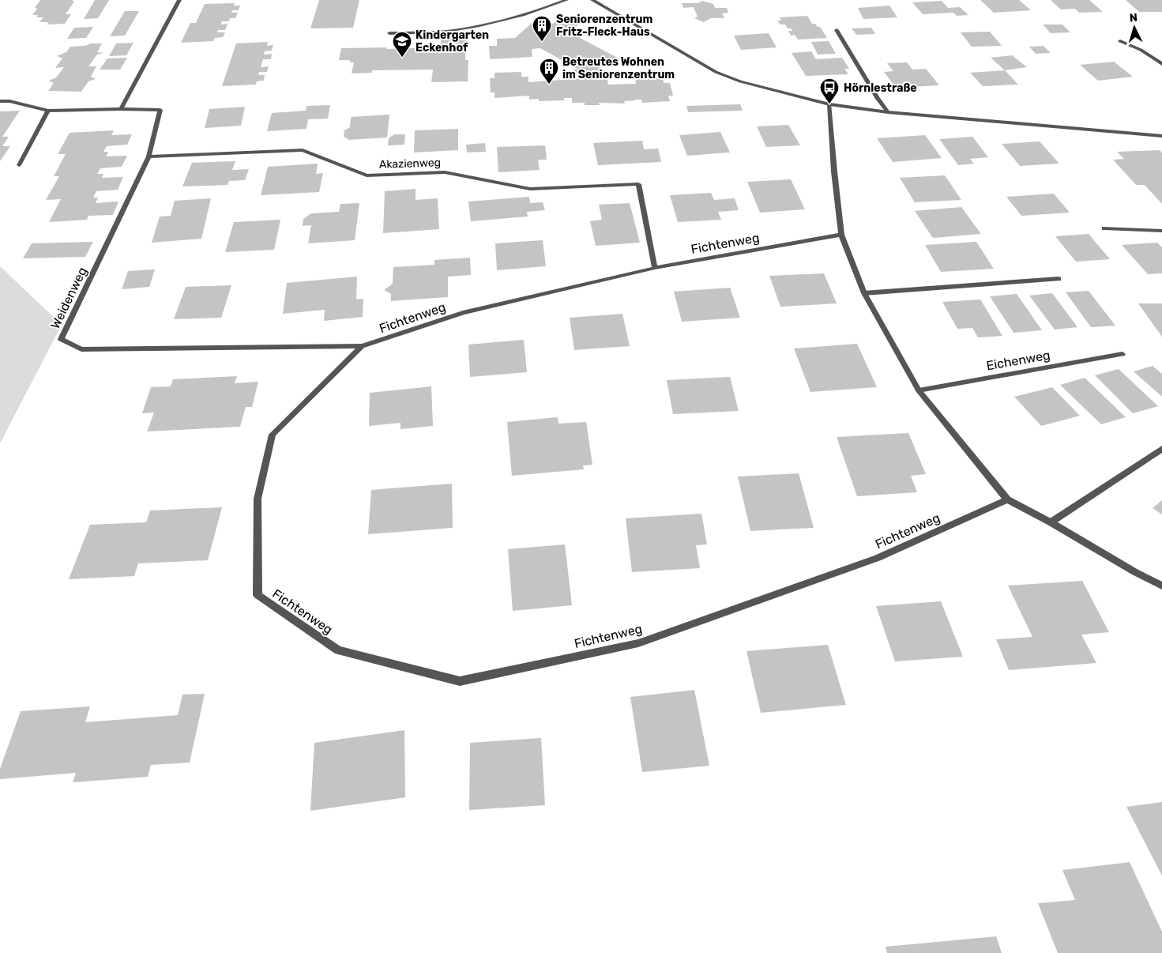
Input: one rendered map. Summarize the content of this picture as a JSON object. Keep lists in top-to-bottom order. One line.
{"streets":{"street":["Akazienweg","Fichtenweg","Weidenweg","Eichenweg"]},"crossings":[["Akazienweg","Fichtenweg"],["Akazienweg","Weidenweg"],["Fichtenweg","Weidenweg"]],"places":{"building":["Seniorenzentrum Fritz-Fleck-Haus","Betreutes Wohnen im Seniorenzentrum"],"school or university":["Kindergarten Eckenhof"],"bus stop":["Hörnlestraße"]},"north":"top"}
